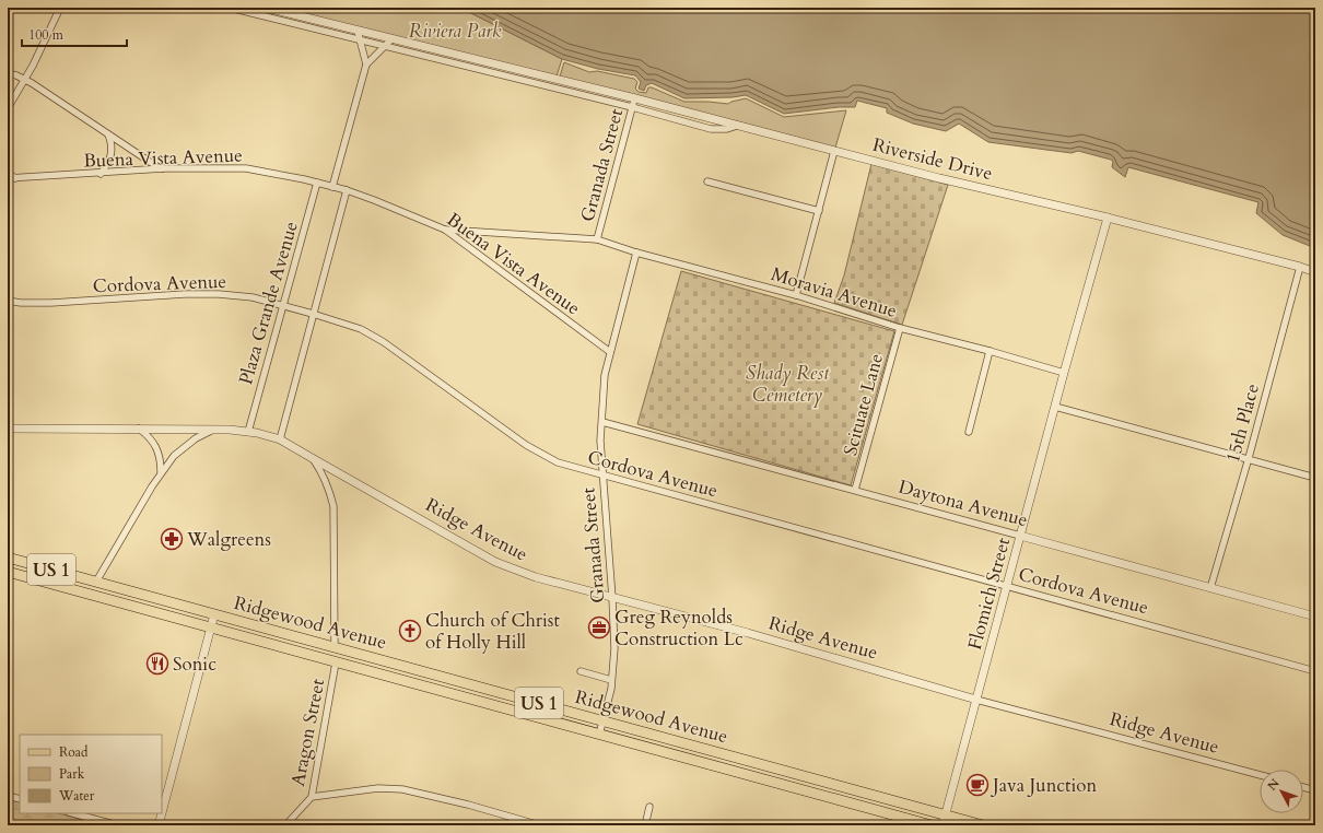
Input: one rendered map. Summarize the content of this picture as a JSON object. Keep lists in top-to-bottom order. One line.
{"streets":{"main road":["US 1","Ridgewood Avenue"],"street":["Buena Vista Avenue","Riverside Drive","Granada Street","Cordova Avenue","Moravia Avenue","Plaza Grande Avenue","Scituate Lane","15th Place","Daytona Avenue","Ridge Avenue","Flomich Street","Aragon Street"]},"crossings":[["Buena Vista Avenue","Granada Street"],["Buena Vista Avenue","Moravia Avenue"],["Buena Vista Avenue","Plaza Grande Avenue"],["Riverside Drive","Granada Street"],["Riverside Drive","15th Place"],["Riverside Drive","Flomich Street"],["Granada Street","Cordova Avenue"],["Granada Street","Moravia Avenue"],["Granada Street","Daytona Avenue"],["Granada Street","Ridge Avenue"],["Granada Street","Ridgewood Avenue"],["Cordova Avenue","Plaza Grande Avenue"],["Cordova Avenue","Flomich Street"],["Moravia Avenue","Scituate Lane"],["Moravia Avenue","Flomich Street"],["Plaza Grande Avenue","Ridge Avenue"],["Scituate Lane","Daytona Avenue"],["15th Place","Daytona Avenue"],["Daytona Avenue","Flomich Street"],["Ridge Avenue","Flomich Street"],["Flomich Street","Ridgewood Avenue"],["Ridgewood Avenue","Aragon Street"]],"parks":["Riviera Park","Shady Rest Cemetery"],"places":{"pharmacy":["Walgreens"],"office":["Greg Reynolds Construction Lc"],"church":["Church of Christ of Holly Hill"],"restaurant":["Sonic"],"cafe":["Java Junction"]},"legend":["Road","Park","Water"],"scale_bar":"100 m","north":"top left"}
